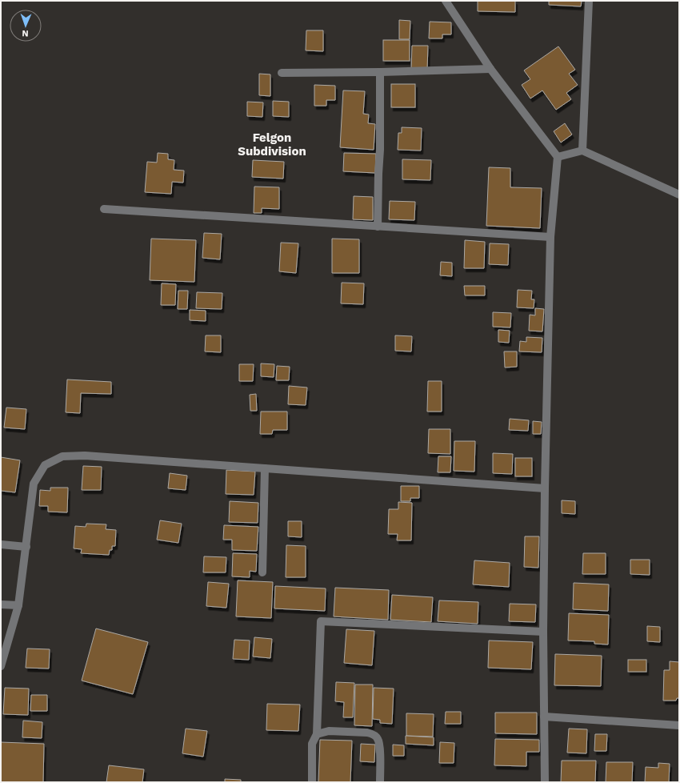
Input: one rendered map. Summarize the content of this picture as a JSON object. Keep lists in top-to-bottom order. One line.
{"districts":["Felgon Subdivision"],"north":"bottom"}
